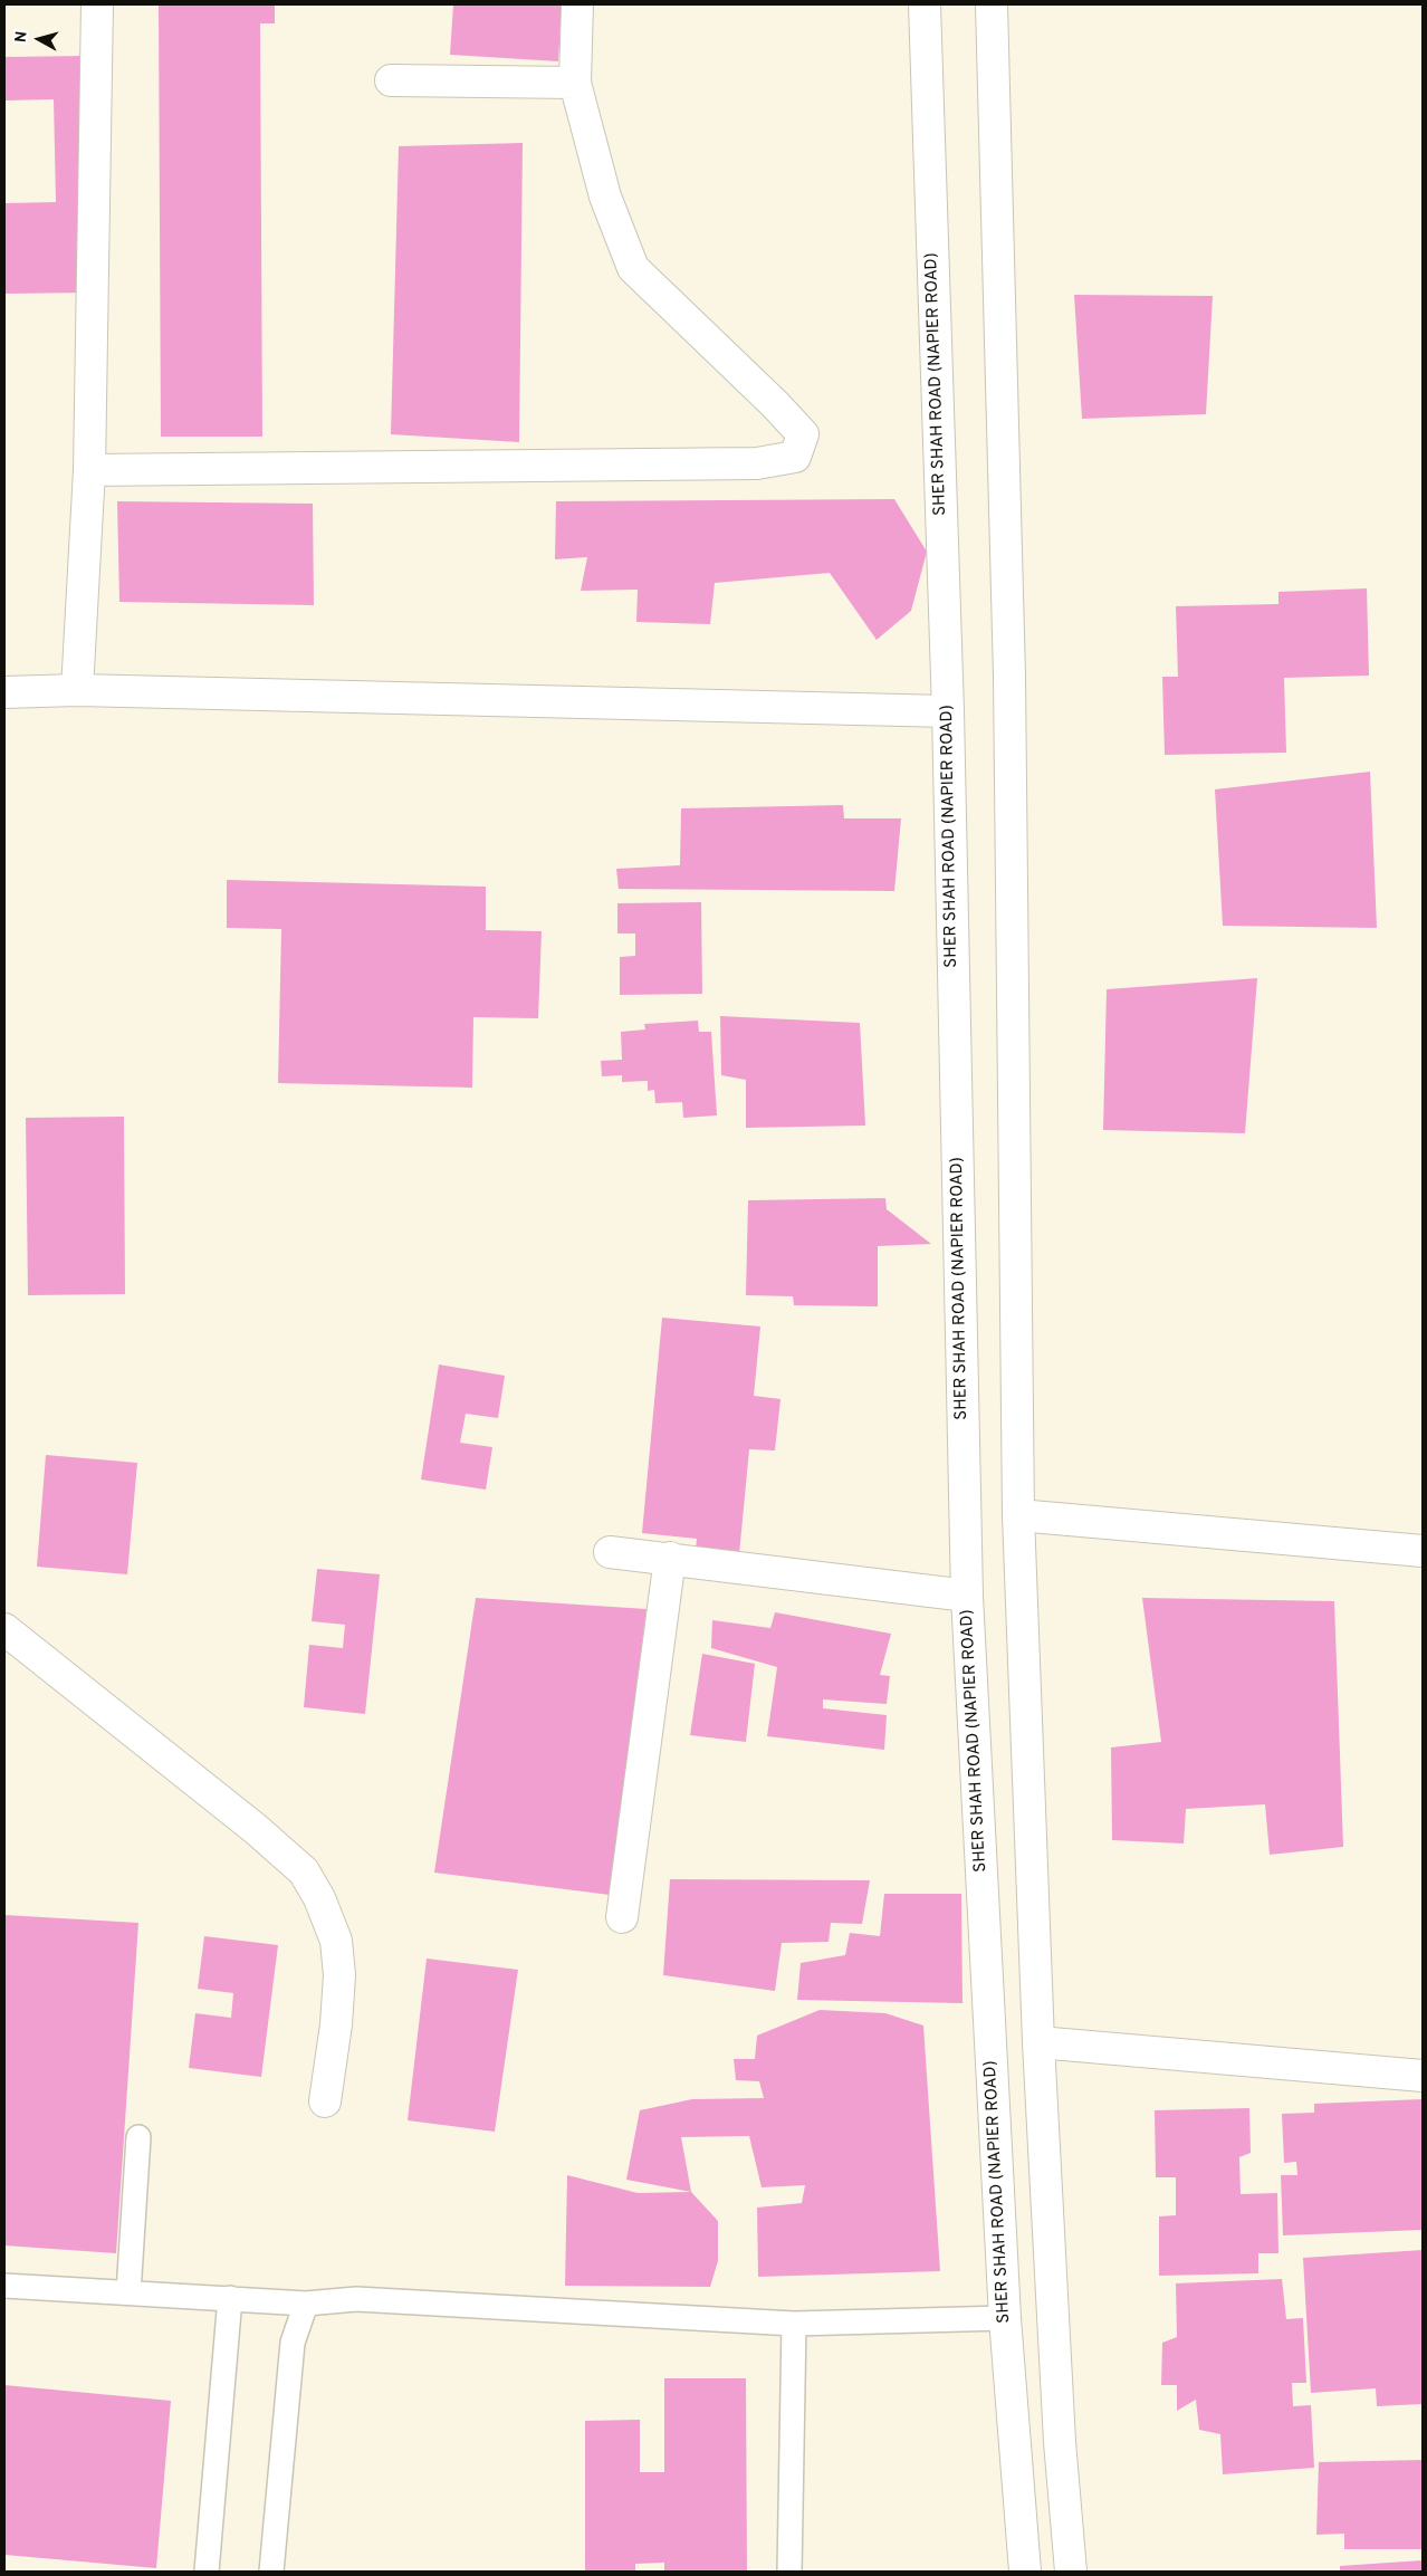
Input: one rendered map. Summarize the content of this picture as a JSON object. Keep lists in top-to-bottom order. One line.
{"streets":{"street":["SHER SHAH ROAD (NAPIER ROAD)"]},"north":"left"}
